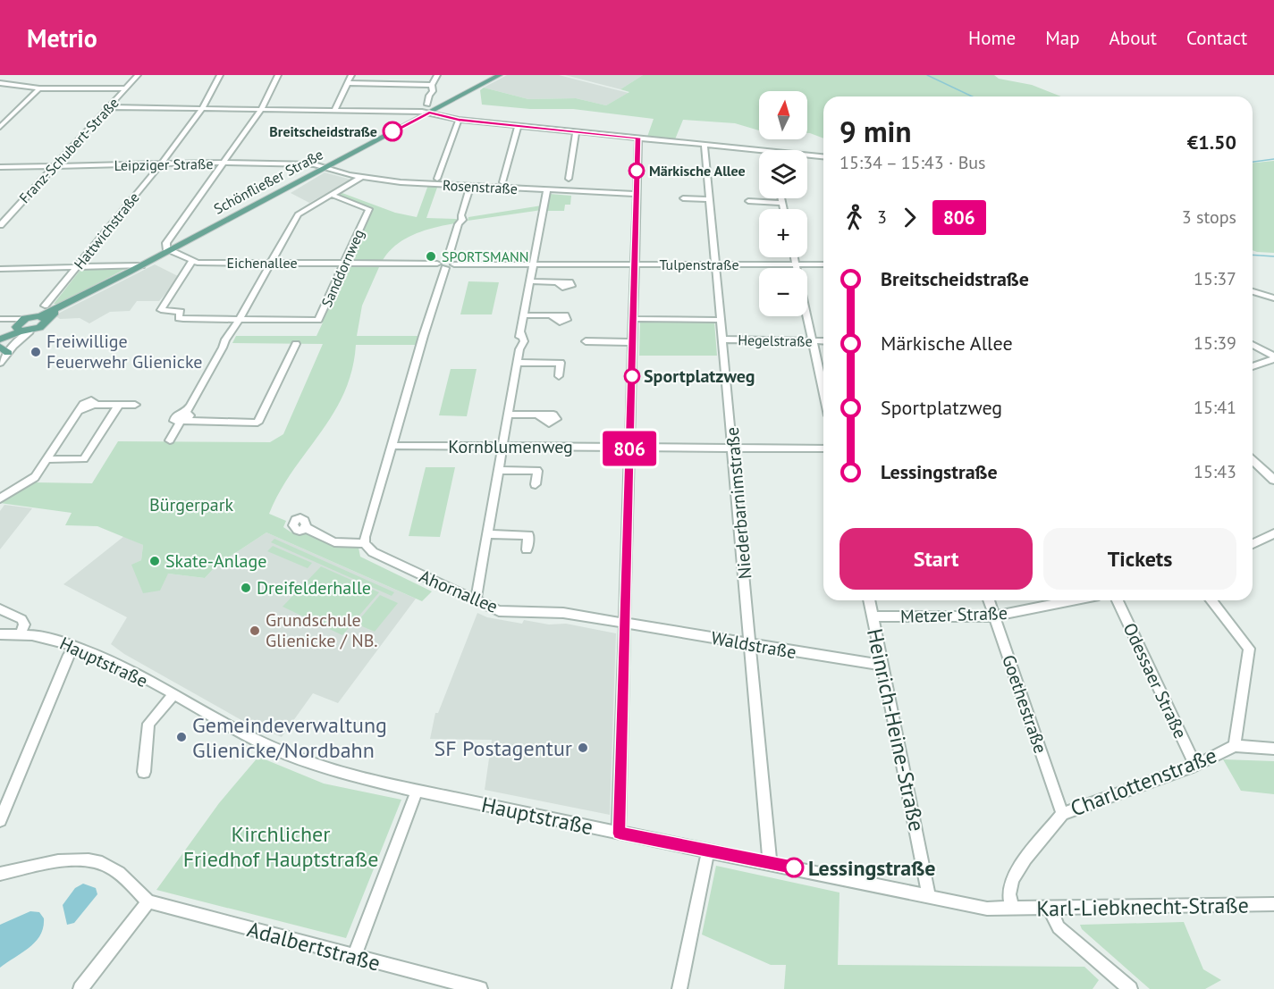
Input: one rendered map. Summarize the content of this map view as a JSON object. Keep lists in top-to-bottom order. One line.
{"streets":{"main road":["Schönfließer Straße"],"street":["Franz-Schubert-Straße","Leipziger Straße","Rosenstraße","Hattwichstraße","Eichenallee","Tulpenstraße","Sanddornweg","Hegelstraße","Kornblumenweg","Niederbarnimstraße","Ahornallee","Metzer Straße","Waldstraße","Hauptstraße","Odessaer Straße","Goethestraße","Heinrich-Heine-Straße","Charlottenstraße","Karl-Liebknecht-Straße","Adalbertstraße"]},"crossings":[["Franz-Schubert-Straße","Leipziger Straße"],["Leipziger Straße","Schönfließer Straße"],["Leipziger Straße","Rosenstraße"],["Leipziger Straße","Hattwichstraße"],["Schönfließer Straße","Rosenstraße"],["Schönfließer Straße","Eichenallee"],["Eichenallee","Sanddornweg"],["Tulpenstraße","Niederbarnimstraße"],["Hegelstraße","Niederbarnimstraße"],["Kornblumenweg","Niederbarnimstraße"],["Niederbarnimstraße","Waldstraße"],["Niederbarnimstraße","Hauptstraße"],["Ahornallee","Waldstraße"],["Metzer Straße","Goethestraße"],["Metzer Straße","Heinrich-Heine-Straße"],["Waldstraße","Heinrich-Heine-Straße"],["Hauptstraße","Heinrich-Heine-Straße"],["Hauptstraße","Charlottenstraße"],["Hauptstraße","Karl-Liebknecht-Straße"],["Odessaer Straße","Charlottenstraße"],["Goethestraße","Charlottenstraße"],["Charlottenstraße","Karl-Liebknecht-Straße"]],"parks":["Bürgerpark","Kirchlicher Friedhof Hauptstraße"],"places":["Breitscheidstraße","Märkische Allee","SPORTSMANN","Freiwillige Feuerwehr Glienicke","Sportplatzweg","Skate-Anlage","Dreifelderhalle","Grundschule Glienicke / NB.","Gemeindeverwaltung Glienicke/Nordbahn","SF Postagentur","Lessingstraße"],"lines":["bus line 806"],"north":"top","page":{"header":"Metrio","nav":["Home","Map","About","Contact"],"on_map":"806","map_buttons":["+","−"],"heading":["9 min","15:34 – 15:43 · Bus","€1.50"],"legs":["3","806","3 stops"],"list":[{"name":"Breitscheidstraße","value":"15:37"},{"name":"Märkische Allee","value":"15:39"},{"name":"Sportplatzweg","value":"15:41"},{"name":"Lessingstraße","value":"15:43"}],"buttons":["Start","Tickets"]}}
